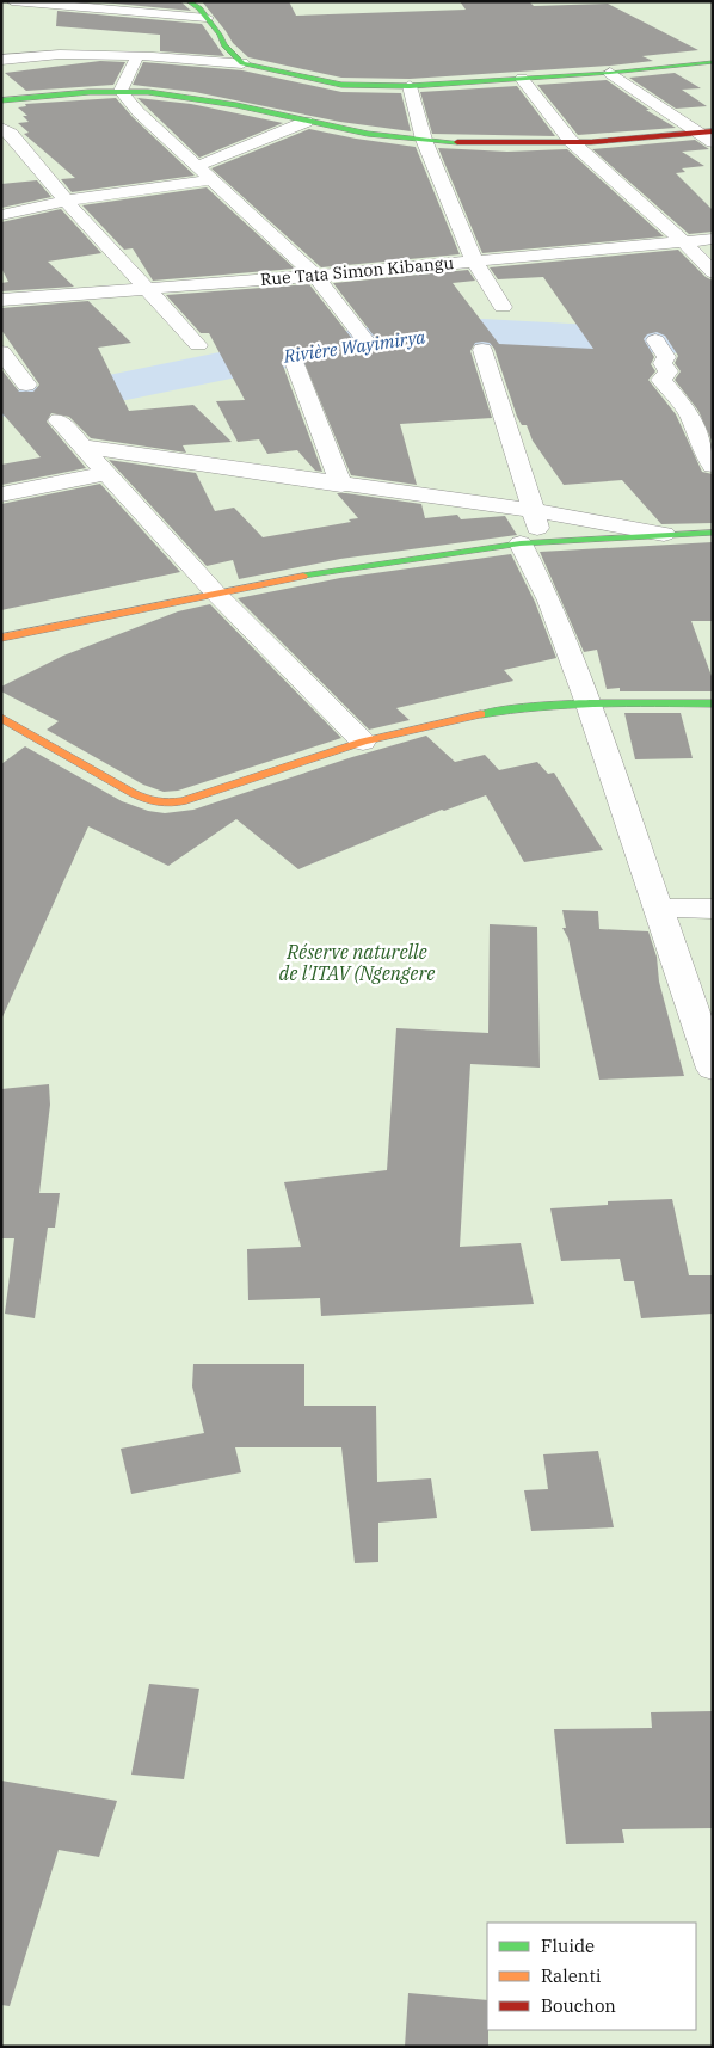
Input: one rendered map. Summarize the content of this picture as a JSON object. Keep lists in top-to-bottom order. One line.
{"streets":{"street":["Rue Tata Simon Kibangu"]},"water":["Rivière Wayimirya"],"parks":["Réserve naturelle de l'ITAV (Ngengere"],"legend":["Fluide","Ralenti","Bouchon"]}
